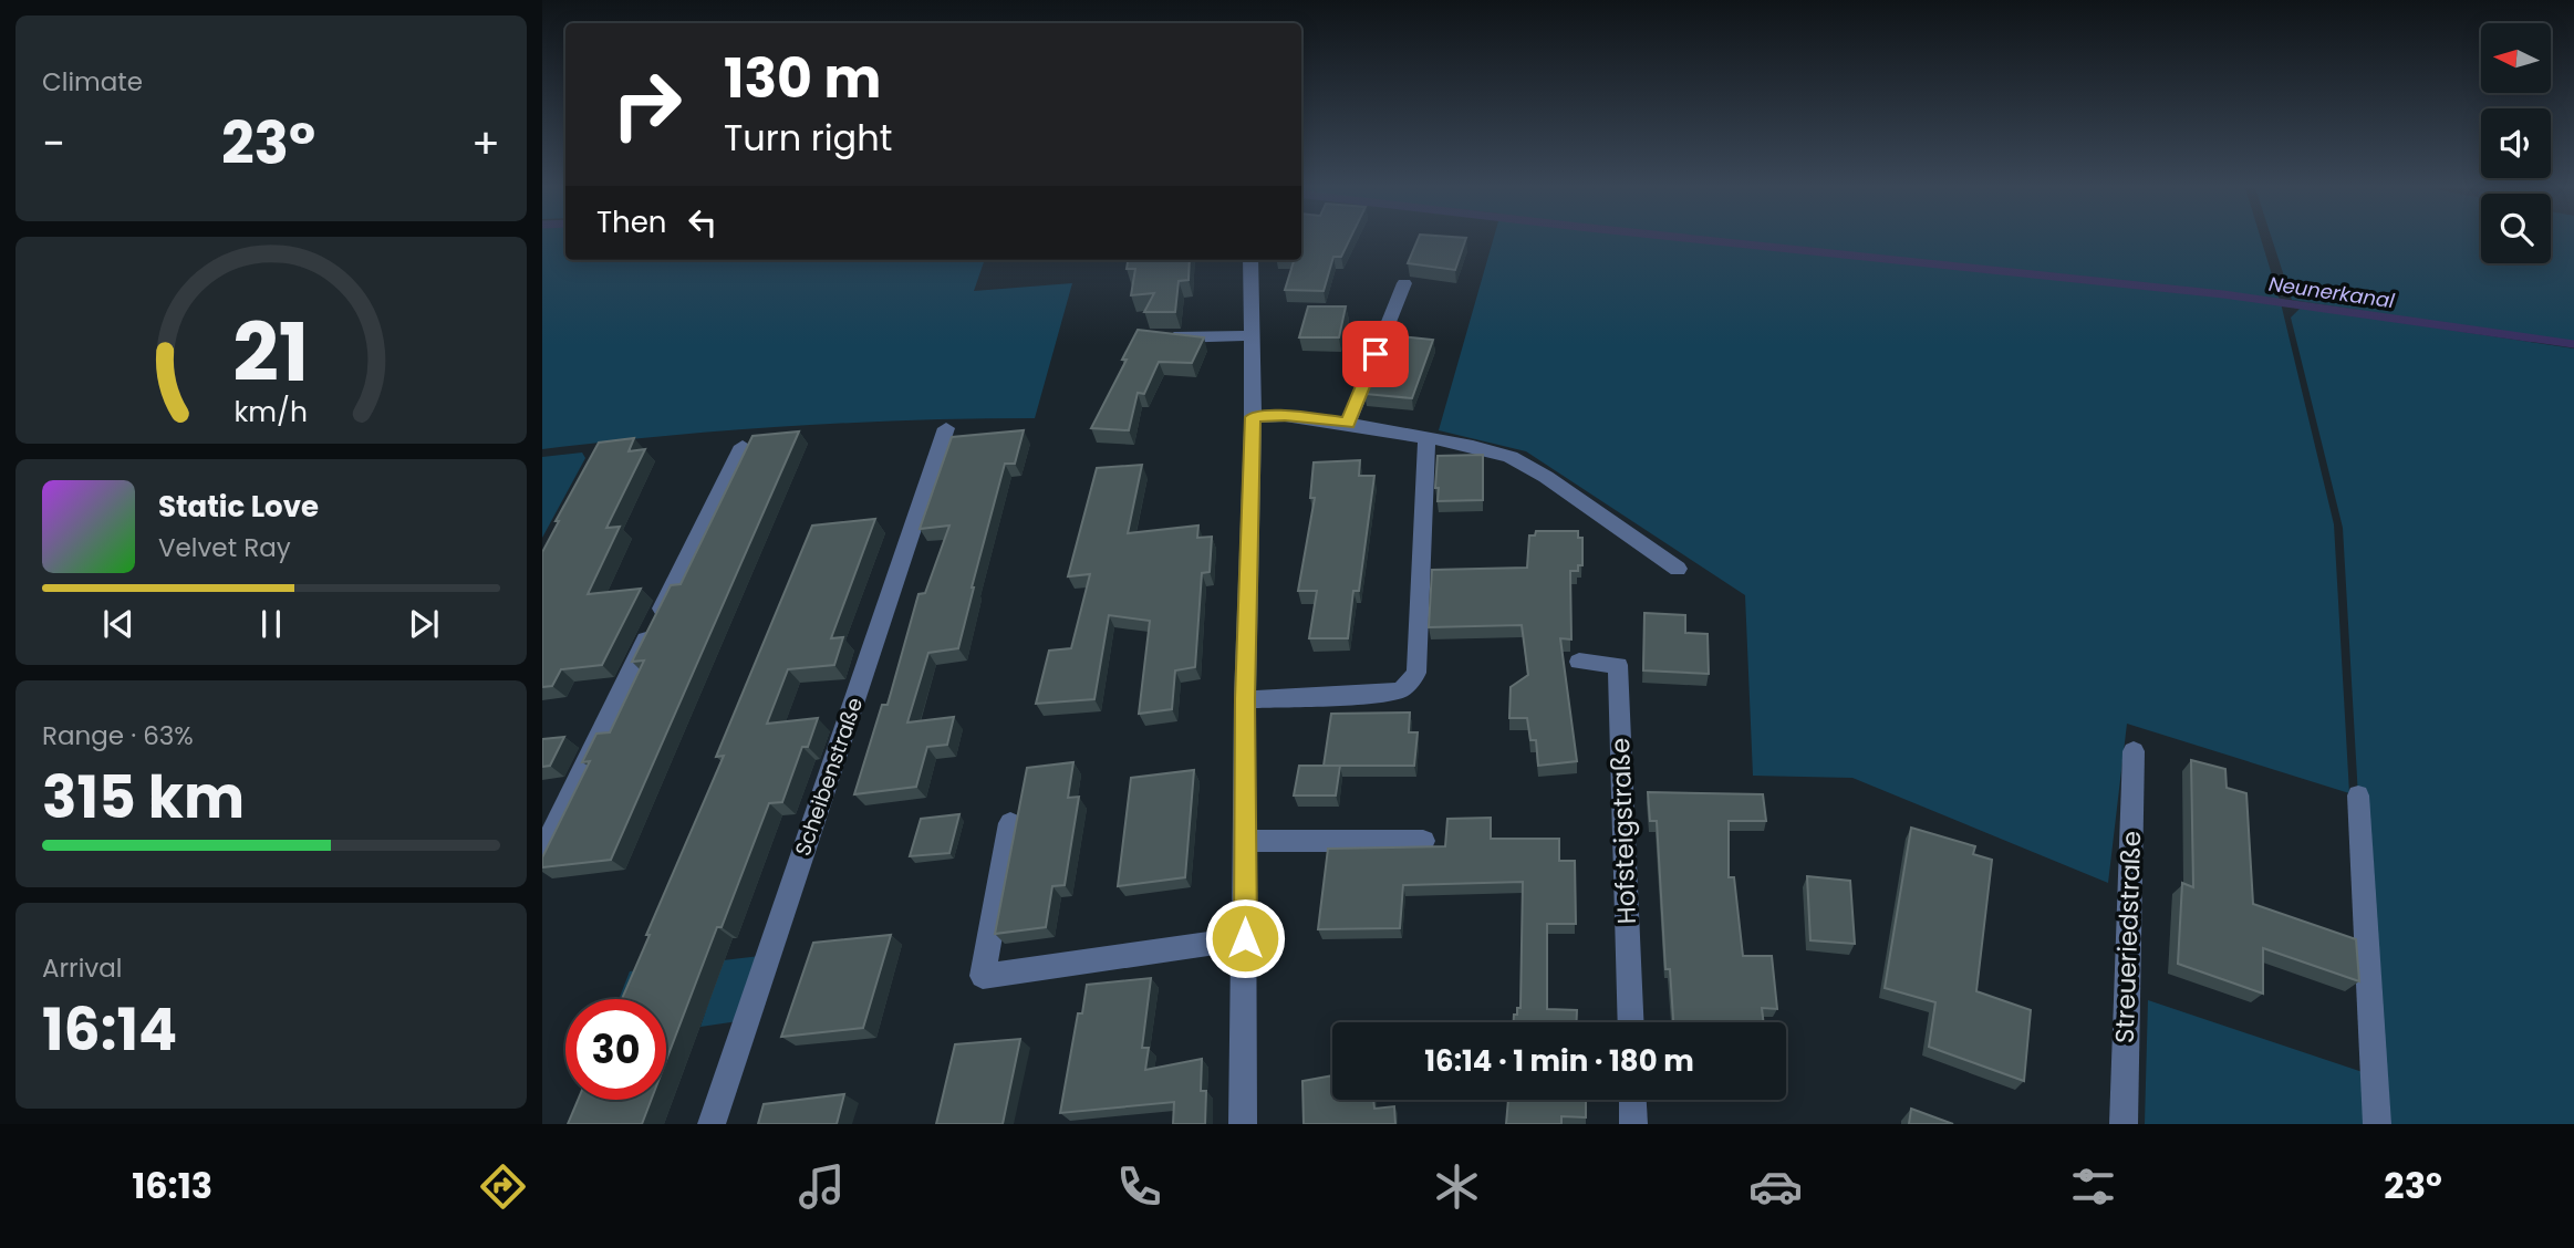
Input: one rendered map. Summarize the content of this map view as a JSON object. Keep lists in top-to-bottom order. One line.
{"streets":{"street":["Scheibenstraße","Hofsteigstraße","Streueriedstraße"]},"water":["Neunerkanal"],"north":"left","page":{"tile":["Climate",["Range · 63%","315 km"],["Arrival","16:14"]],"turn":["130 m","Turn right"],"heat":["−","23°","+"],"then":"Then","song":["Static Love","Velvet Ray"],"limit":"30","trip":"16:14 · 1 min · 180 m","tabs":["16:13","23°"],"gauge":["21","km/h"]}}
